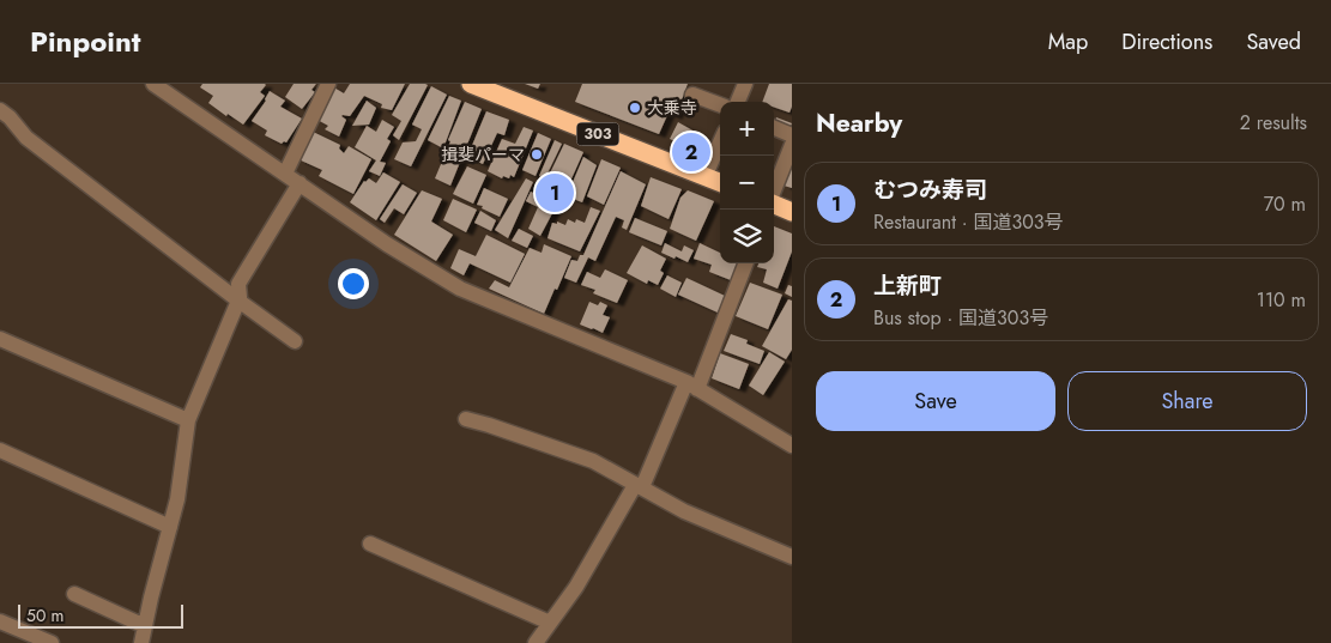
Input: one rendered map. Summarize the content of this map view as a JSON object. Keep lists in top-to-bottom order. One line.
{"streets":{"highway":["303"]},"places":["大乗寺","揖斐パーマ"],"scale_bar":"50 m","page":{"header":"Pinpoint","nav":["Map","Directions","Saved"],"heading":["Nearby","2 results"],"map_buttons":["+","−"],"pins":["2","1"],"list":[{"mark":"1","name":"むつみ寿司","note":"Restaurant · 国道303号","value":"70 m"},{"mark":"2","name":"上新町","note":"Bus stop · 国道303号","value":"110 m"}],"buttons":["Save","Share"],"scale":"50 m"}}
